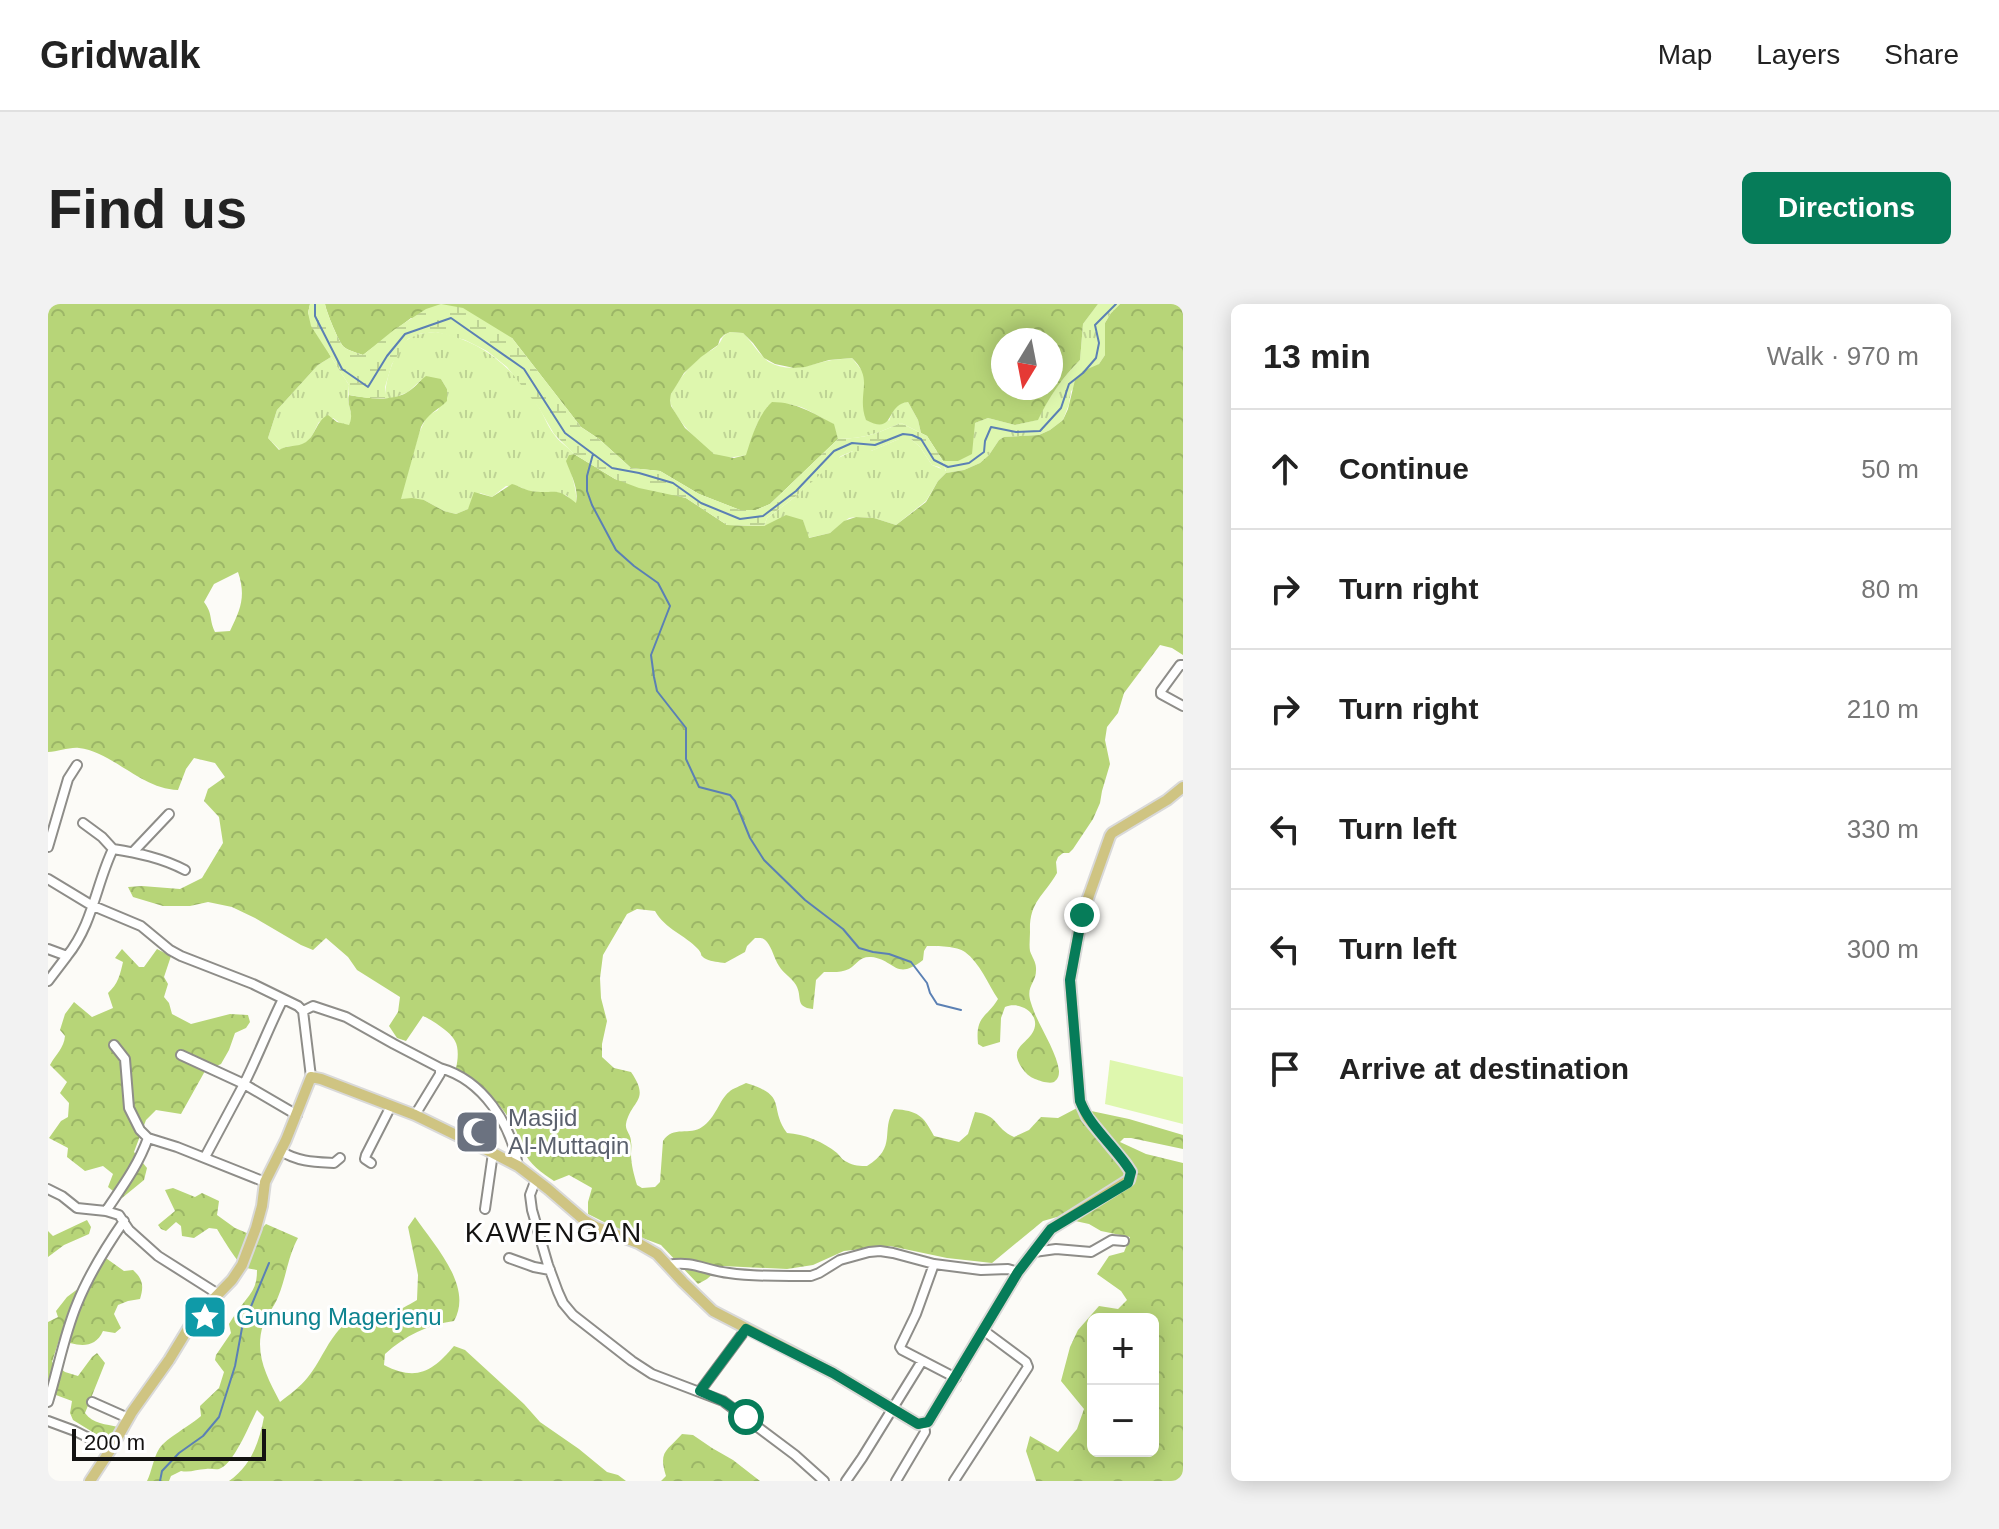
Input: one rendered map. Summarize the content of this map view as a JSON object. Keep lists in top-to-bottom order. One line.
{"districts":["KAWENGAN"],"places":{"mosque":["Masjid Al-Muttaqin"],"place":["Gunung Magerjenu"]},"scale_bar":"200 m","north":"bottom","page":{"header":"Gridwalk","nav":["Map","Layers","Share"],"buttons":"Directions","title":"Find us","heading":["13 min","Walk · 970 m"],"list":[["Continue","50 m"],["Turn right","80 m"],["Turn right","210 m"],["Turn left","330 m"],["Turn left","300 m"],"Arrive at destination"],"map_buttons":["+","−"],"scale":"200 m"}}
